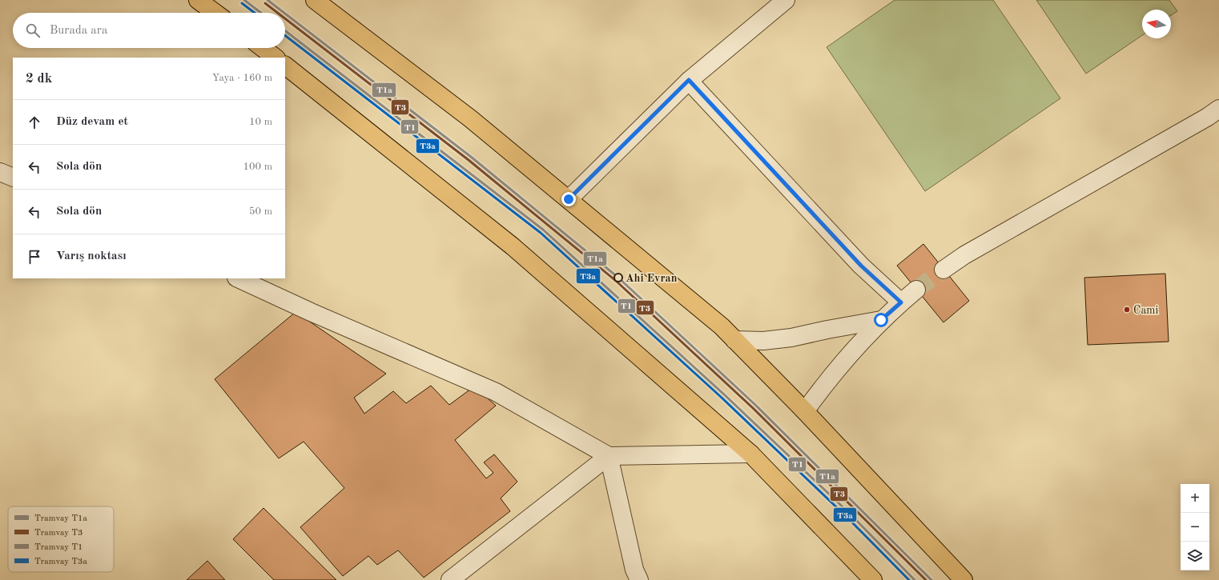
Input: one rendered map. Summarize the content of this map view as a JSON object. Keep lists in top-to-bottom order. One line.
{"places":["Ahi Evran","Cami"],"lines":["tram line T1a","tram line T1","tram line T3","tram line T3a"],"legend":["Tramvay T1a","Tramvay T3","Tramvay T1","Tramvay T3a"],"north":"left","page":{"search":"Burada ara","heading":["2 dk","Yaya · 160 m"],"list":[["Düz devam et","10 m"],["Sola dön","100 m"],["Sola dön","50 m"],"Varış noktası"],"map_buttons":["+","−"]}}
